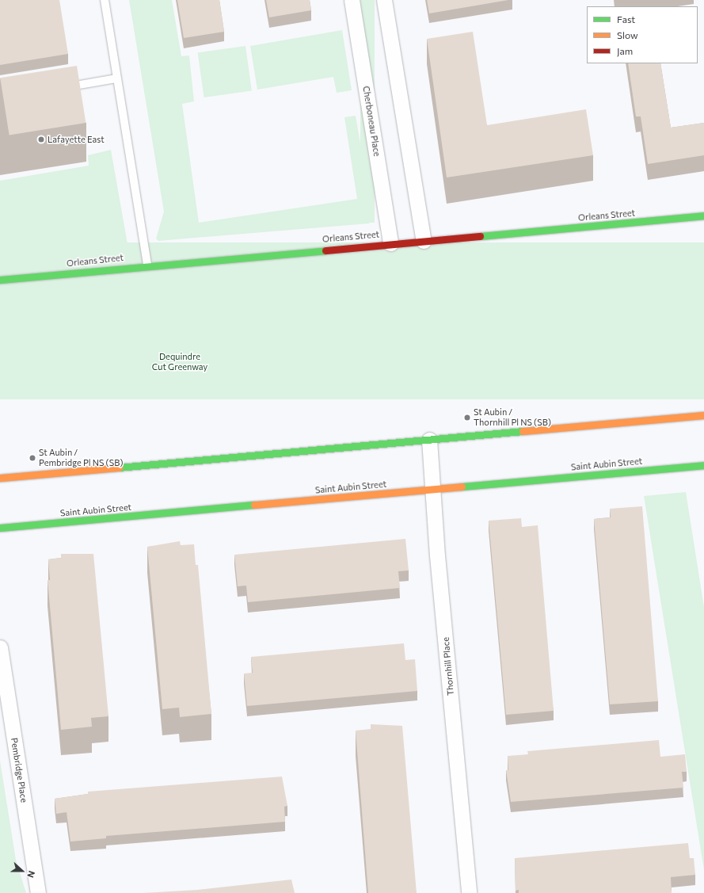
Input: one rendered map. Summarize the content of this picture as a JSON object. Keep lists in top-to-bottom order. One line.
{"streets":{"main road":["Orleans Street","Saint Aubin Street"],"street":["Cherboneau Place","Thornhill Place","Pembridge Place"]},"crossings":[["Cherboneau Place","Orleans Street"],["Saint Aubin Street","Thornhill Place"]],"parks":["Dequindre Cut Greenway"],"places":["Lafayette East","St Aubin / Thornhill Pl NS (SB)","St Aubin / Pembridge Pl NS (SB)"],"legend":["Fast","Slow","Jam"],"north":"right"}
